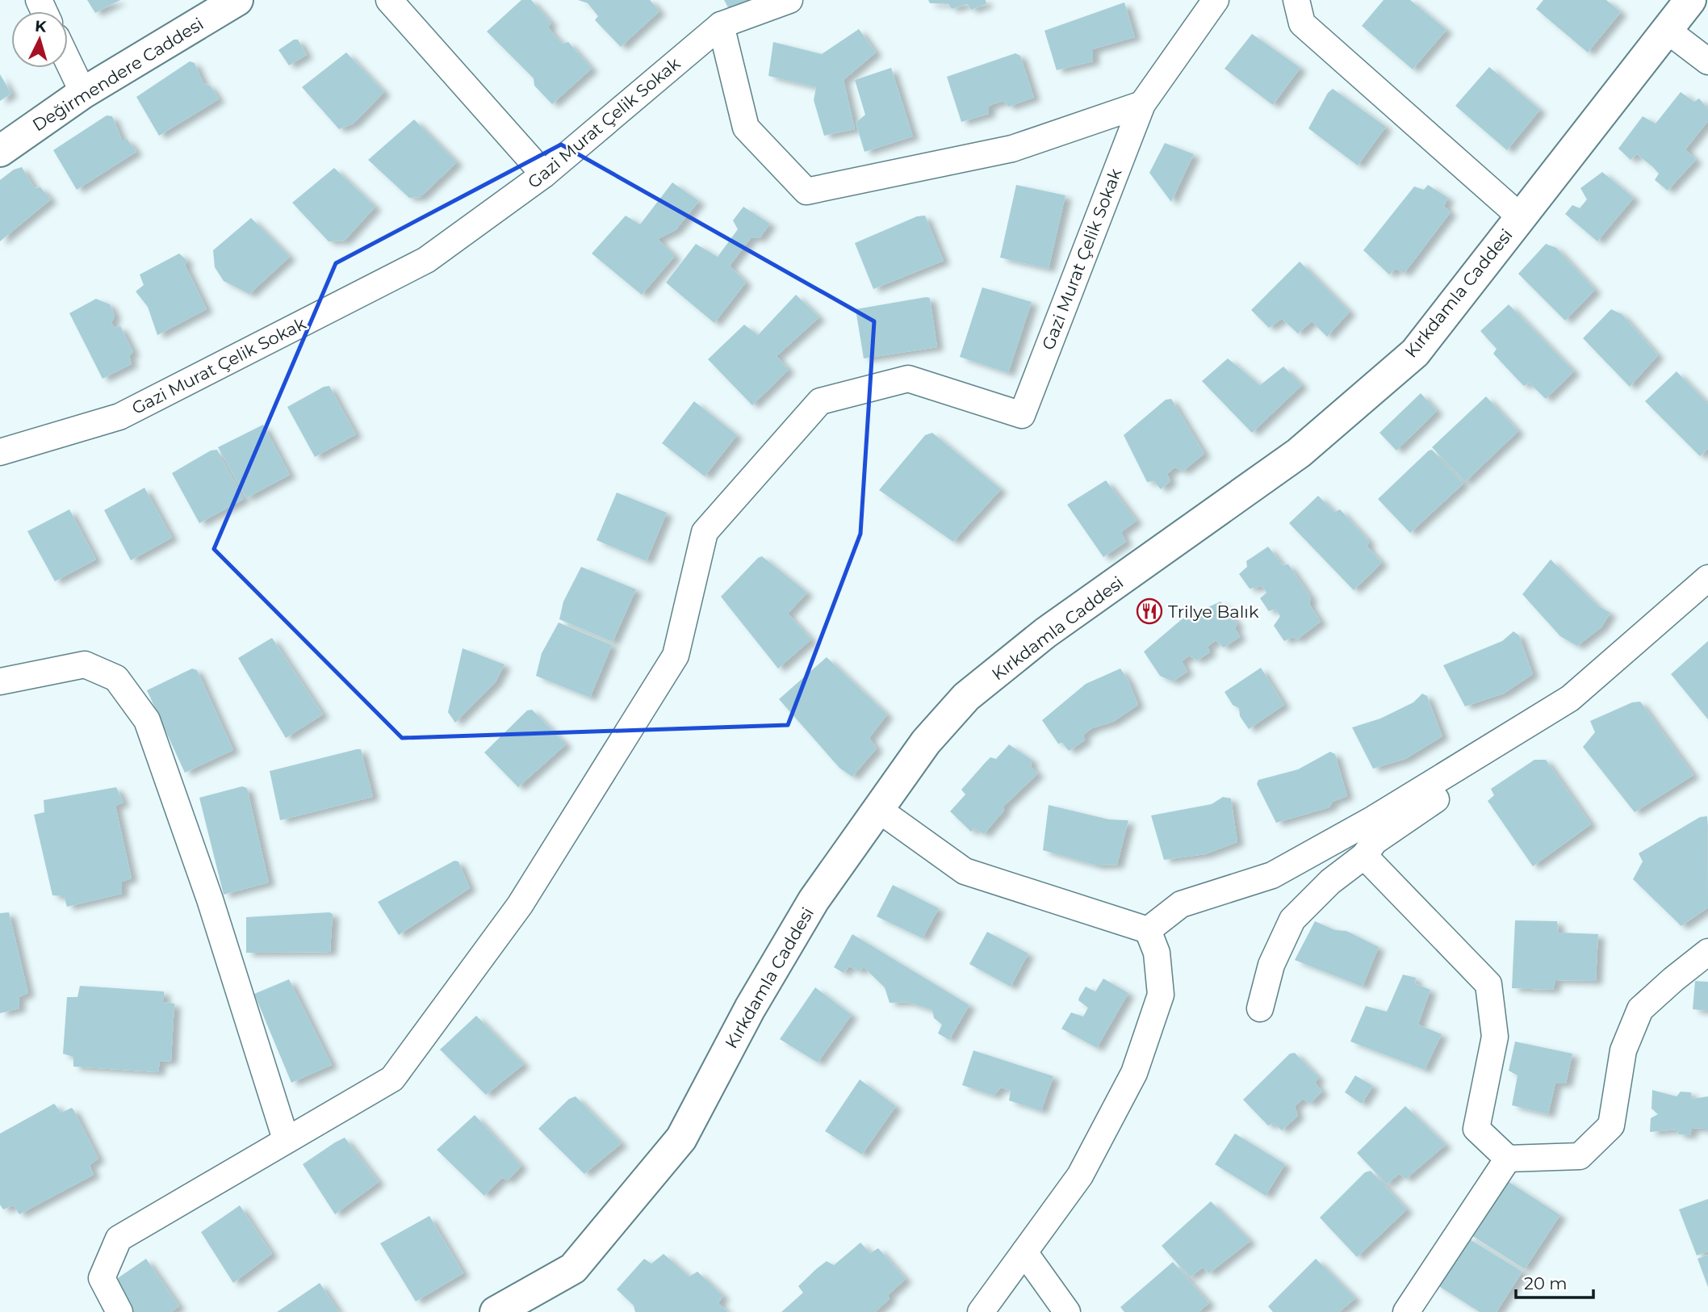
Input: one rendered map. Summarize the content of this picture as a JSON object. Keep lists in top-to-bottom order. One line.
{"streets":{"street":["Değirmendere Caddesi","Gazi Murat Çelik Sokak","Kırkdamla Caddesi"]},"places":{"restaurant":["Trilye Balık"]},"scale_bar":"20 m","north":"top"}
